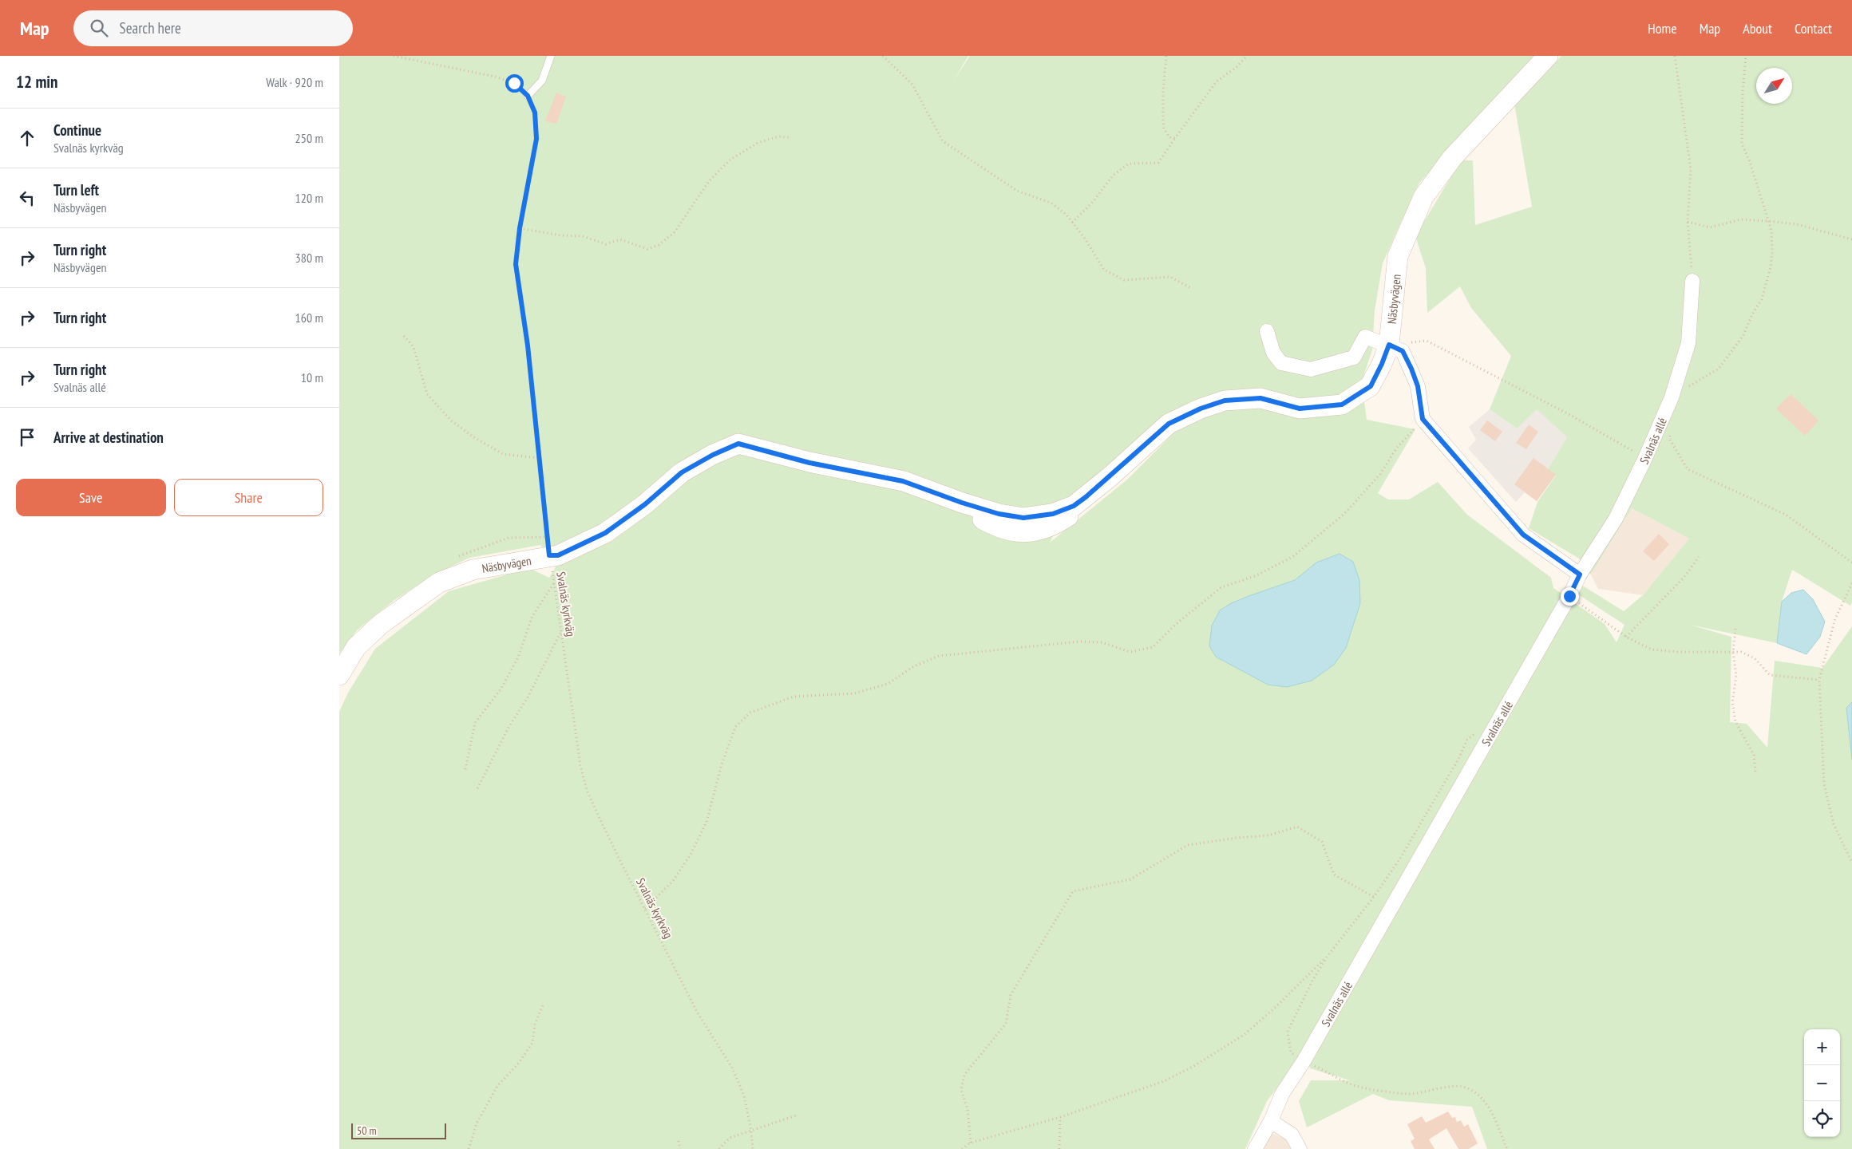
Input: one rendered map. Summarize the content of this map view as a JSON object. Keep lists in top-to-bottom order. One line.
{"streets":{"street":["Näsbyvägen","Svalnäs allé"],"path":["Svalnäs kyrkväg"]},"crossings":[["Näsbyvägen","Svalnäs kyrkväg"]],"scale_bar":"50 m","north":"top right","page":{"header":"Map","search":"Search here","nav":["Home","Map","About","Contact"],"heading":["12 min","Walk · 920 m"],"list":[["Continue","Svalnäs kyrkväg","250 m"],["Turn left","Näsbyvägen","120 m"],["Turn right","Näsbyvägen","380 m"],["Turn right","160 m"],["Turn right","Svalnäs allé","10 m"],"Arrive at destination"],"buttons":["Save","Share"],"map_buttons":["+","−"],"scale":"50 m"}}
